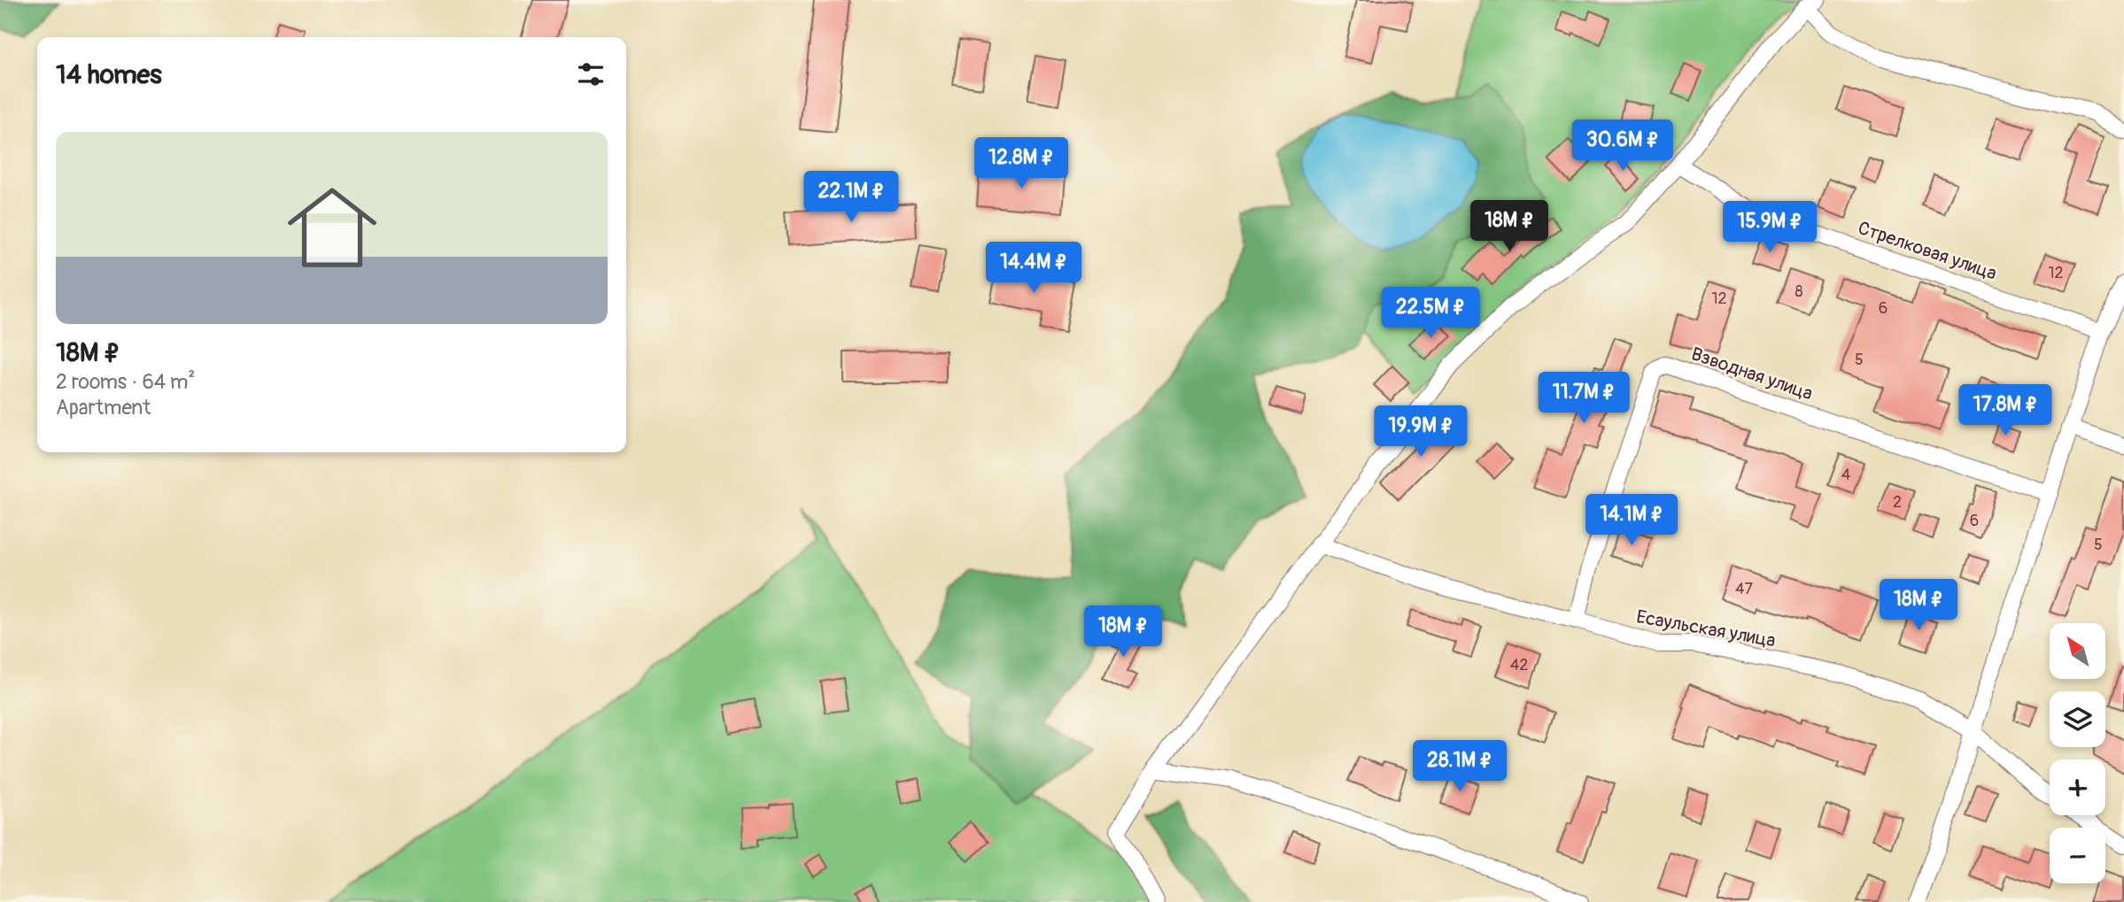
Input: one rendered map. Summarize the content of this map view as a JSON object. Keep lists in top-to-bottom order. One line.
{"streets":{"street":["Стрелковая улица","Взводная улица","Есаульская улица"]},"crossings":[["Взводная улица","Есаульская улица"]],"house_numbers":["12","8","12","6","5","4","2","6","5","47","42"],"north":"top left","page":{"heading":"14 homes","list":[{"name":"18M ₽","note":"2 rooms · 64 m² · Apartment"}],"price":["30.6M ₽","12.8M ₽","22.1M ₽","18M ₽","15.9M ₽","14.4M ₽","22.5M ₽","11.7M ₽","17.8M ₽","19.9M ₽","14.1M ₽","18M ₽","18M ₽","28.1M ₽"],"map_buttons":["+","−"]}}
